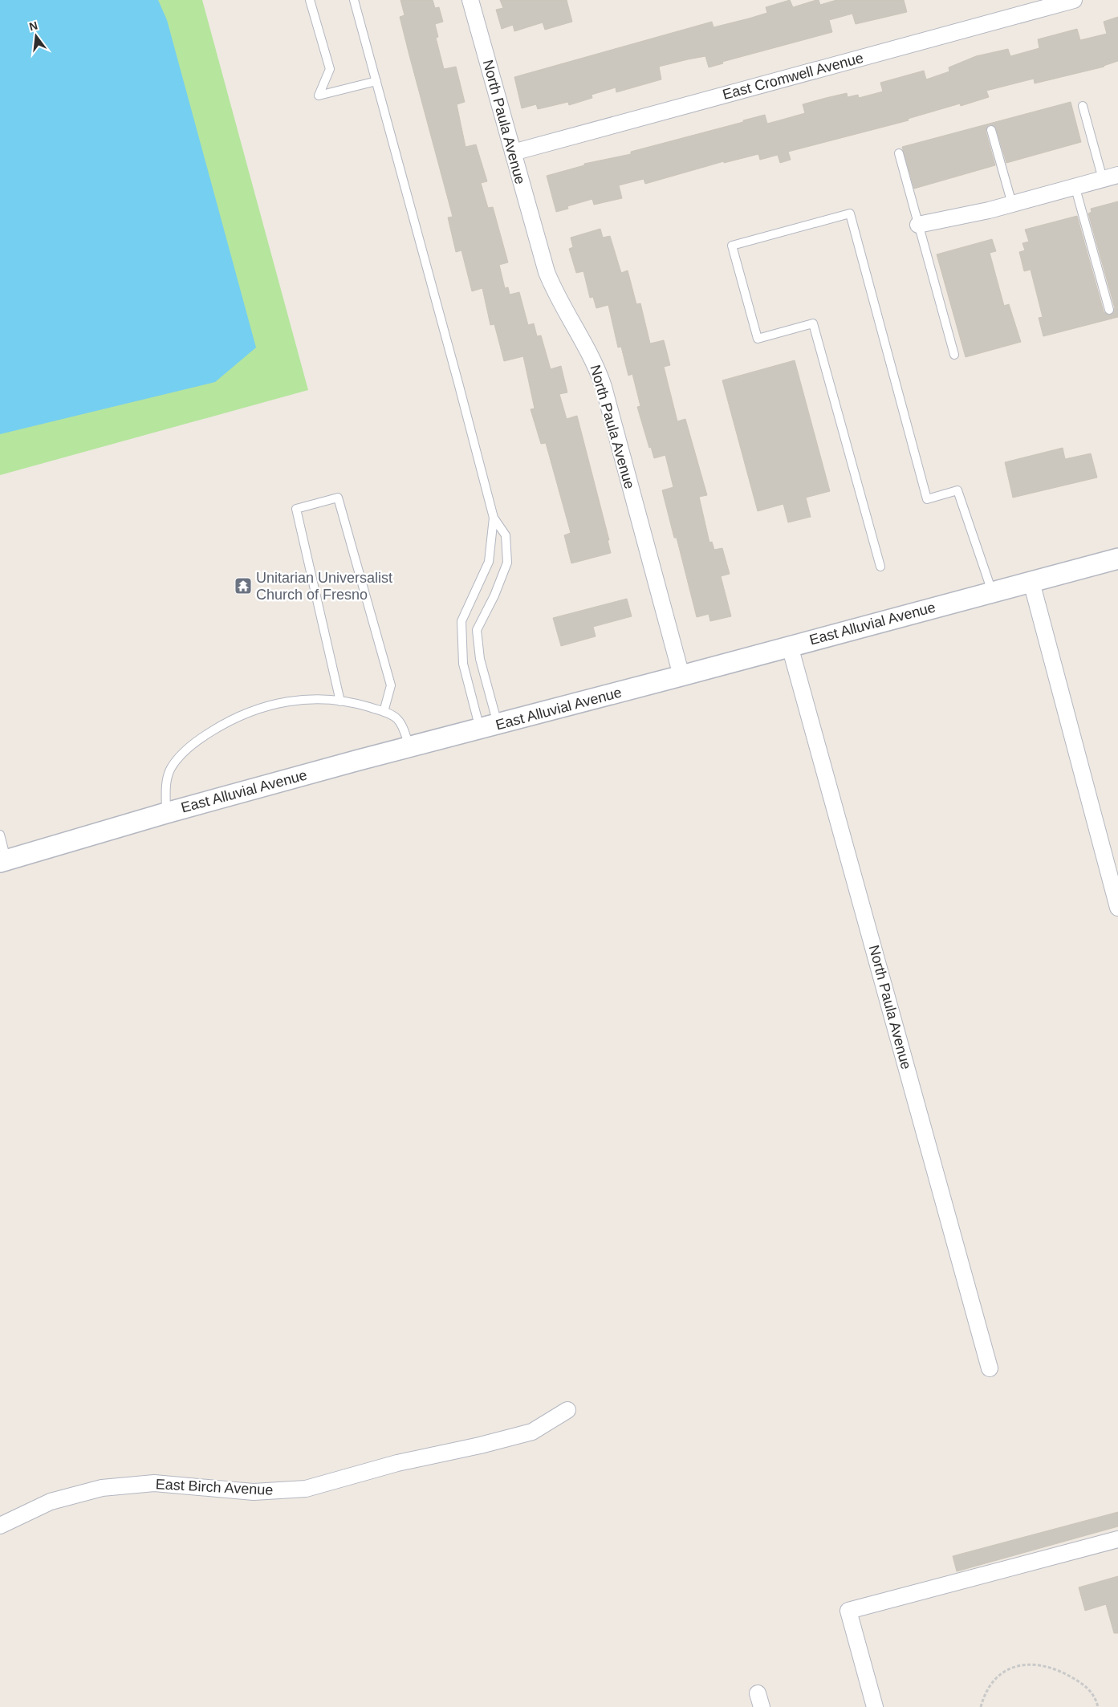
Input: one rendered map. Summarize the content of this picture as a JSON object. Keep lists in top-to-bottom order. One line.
{"streets":{"street":["East Cromwell Avenue","North Paula Avenue","East Alluvial Avenue","East Birch Avenue"]},"crossings":[["East Cromwell Avenue","North Paula Avenue"],["North Paula Avenue","East Alluvial Avenue"]],"places":{"temple":["Unitarian Universalist Church of Fresno"]},"north":"top"}
